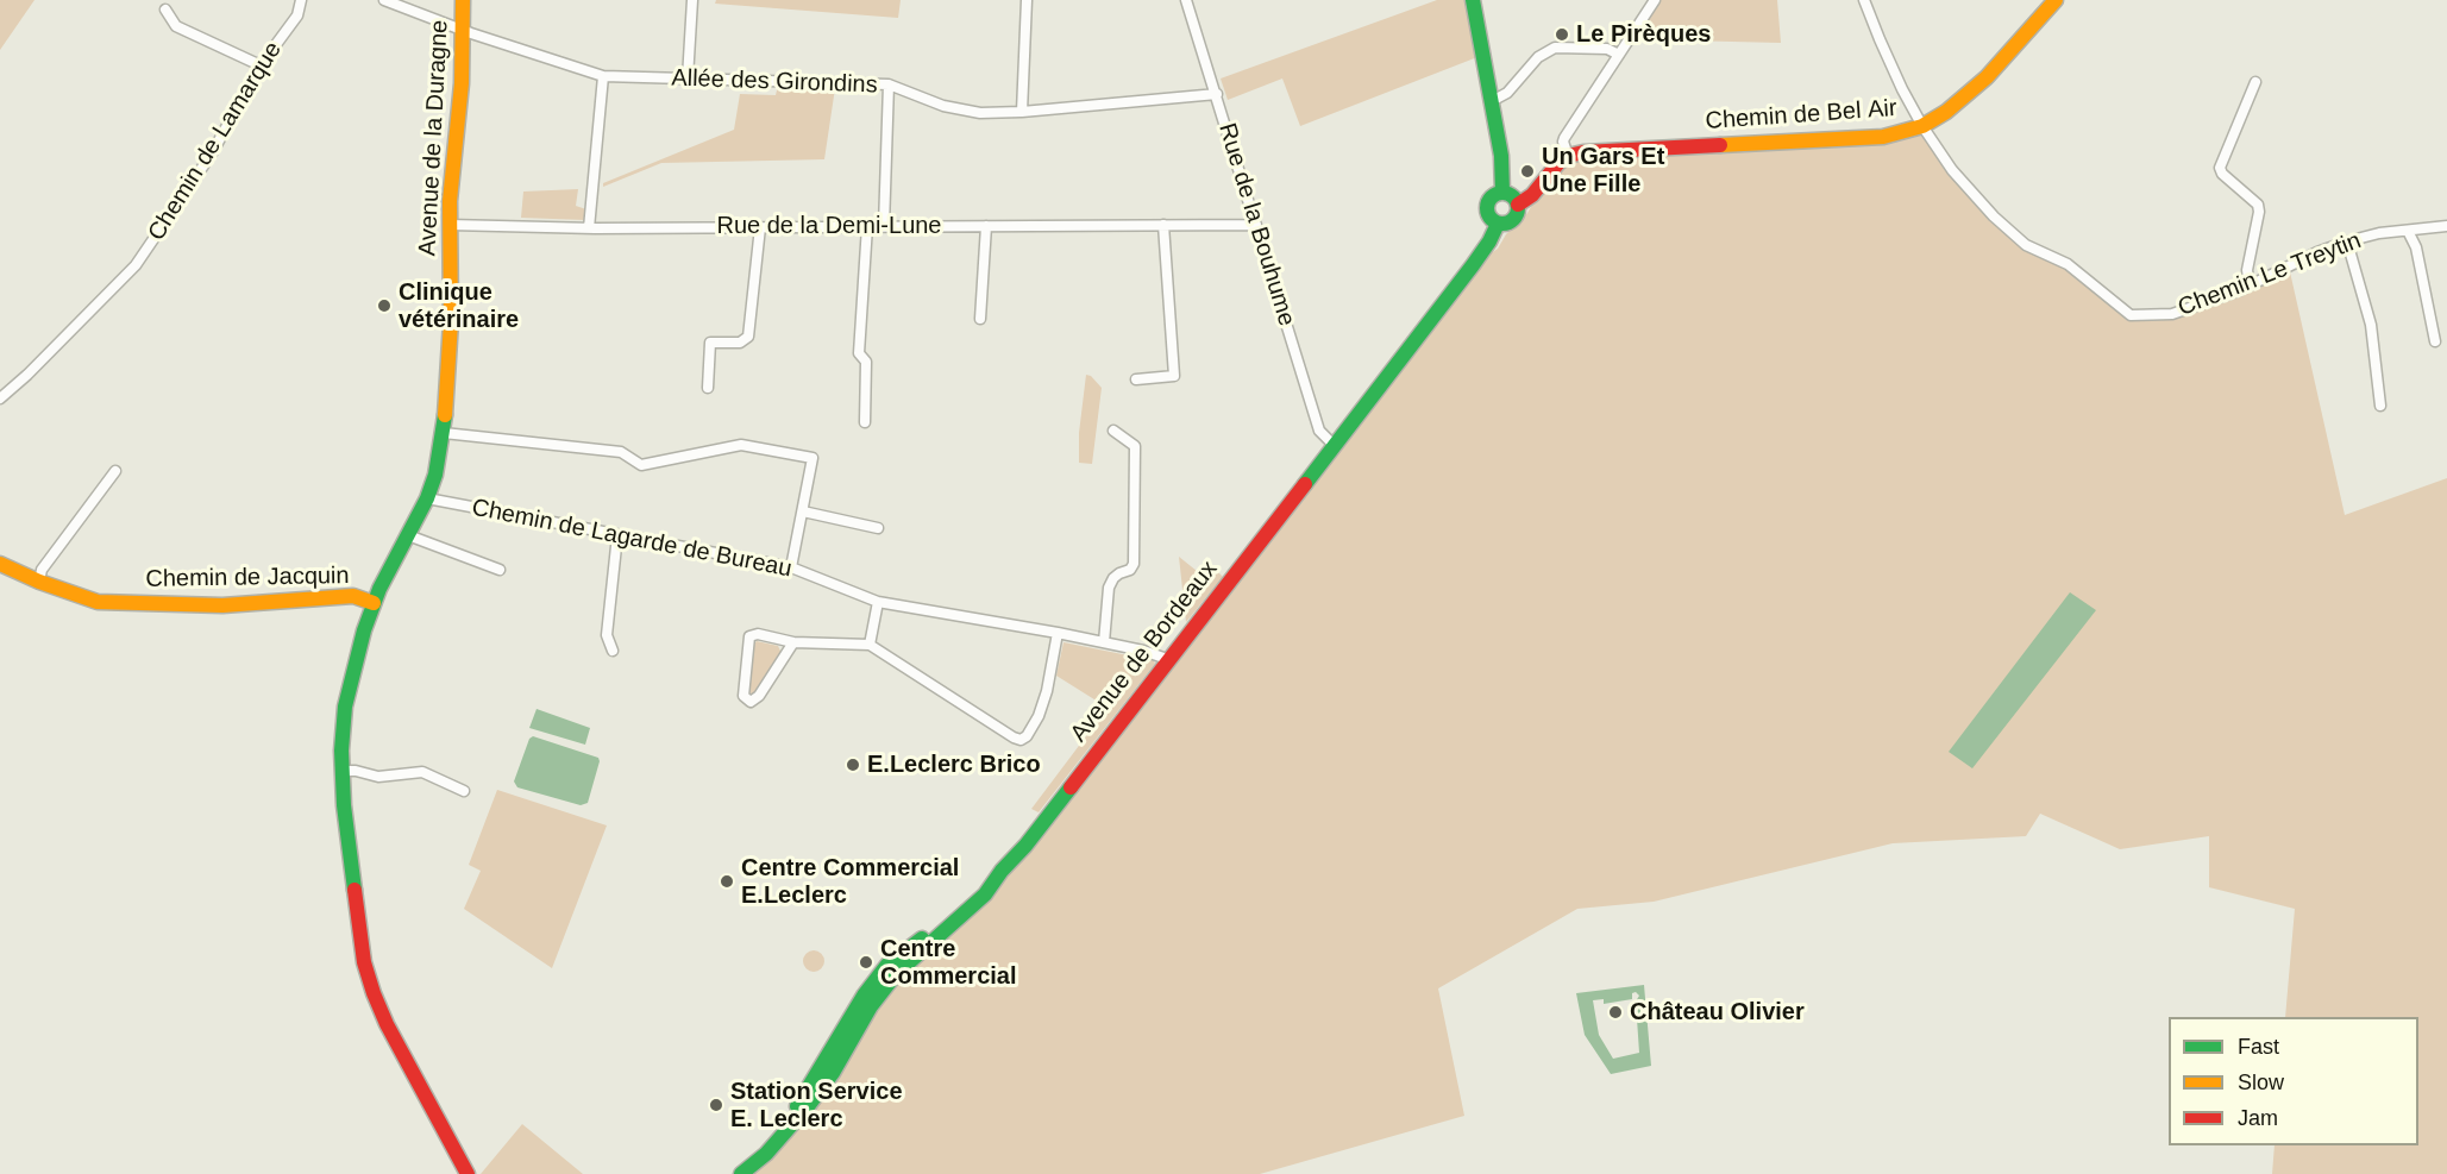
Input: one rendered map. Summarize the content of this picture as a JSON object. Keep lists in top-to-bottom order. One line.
{"streets":{"street":["Allée des Girondins","Chemin de Bel Air","Avenue de la Duragne","Chemin de Lamarque","Rue de la Bouhume","Rue de la Demi-Lune","Chemin Le Treytin","Chemin de Lagarde de Bureau","Chemin de Jacquin","Avenue de Bordeaux"]},"crossings":[["Allée des Girondins","Avenue de la Duragne"],["Allée des Girondins","Rue de la Bouhume"],["Chemin de Bel Air","Chemin Le Treytin"],["Avenue de la Duragne","Rue de la Demi-Lune"],["Avenue de la Duragne","Chemin de Lagarde de Bureau"],["Avenue de la Duragne","Chemin de Jacquin"],["Rue de la Bouhume","Rue de la Demi-Lune"],["Rue de la Bouhume","Avenue de Bordeaux"],["Chemin de Lagarde de Bureau","Avenue de Bordeaux"]],"places":["Le Pirèques","Un Gars Et Une Fille","Clinique vétérinaire","E.Leclerc Brico","Centre Commercial E.Leclerc","Centre Commercial","Château Olivier","Station Service E. Leclerc"],"legend":["Fast","Slow","Jam"]}
